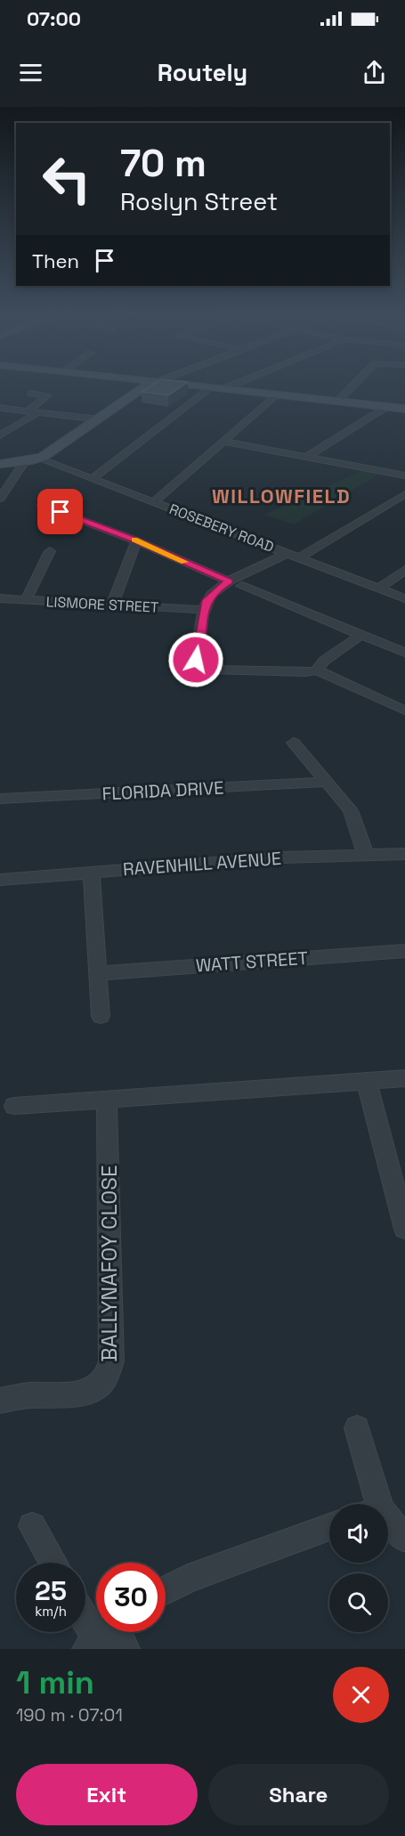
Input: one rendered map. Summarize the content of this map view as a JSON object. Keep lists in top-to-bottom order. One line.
{"streets":{"street":["ROSEBERY ROAD","LISMORE STREET","FLORIDA DRIVE","RAVENHILL AVENUE","WATT STREET","BALLYNAFOY CLOSE"]},"districts":["WILLOWFIELD"],"page":{"status":"07:00","header":"Routely","turn":["70 m","Roslyn Street"],"then":"Then","speed":"25 km/h","limit":"30","heading":["1 min","190 m · 07:01"],"buttons":["Exit","Share"]}}
